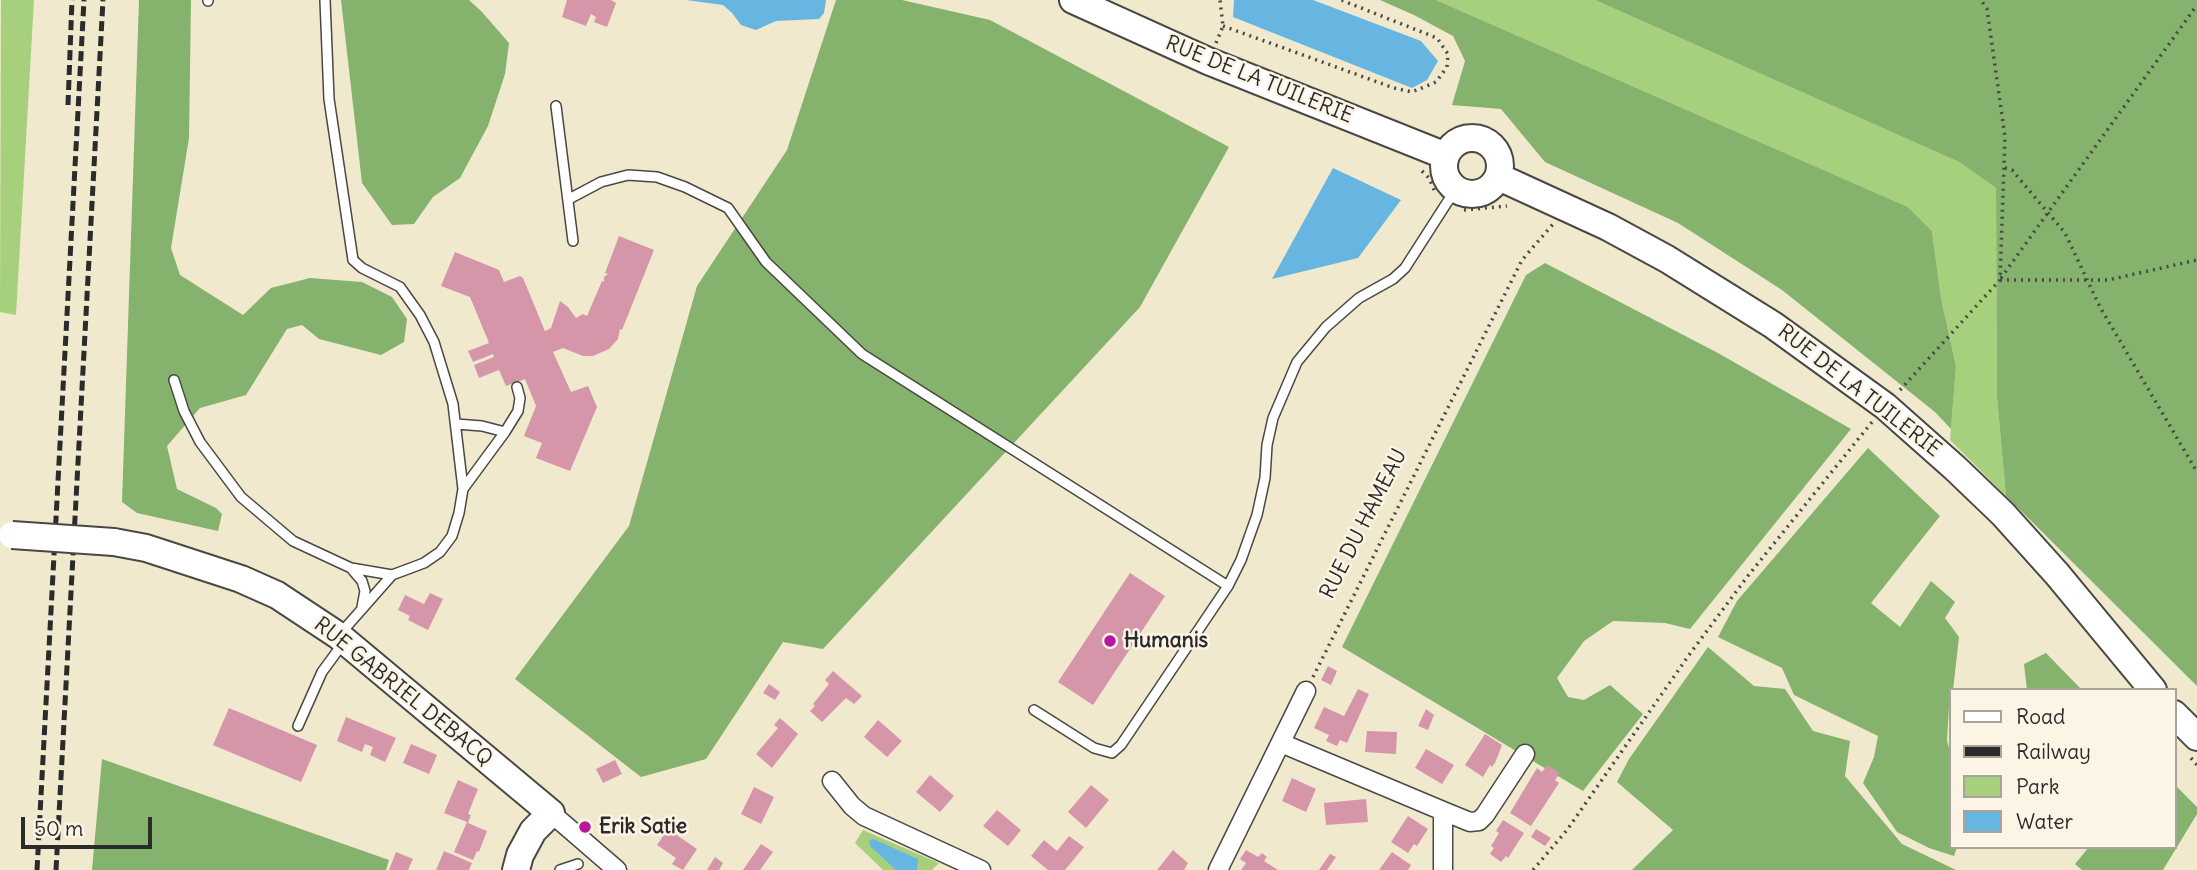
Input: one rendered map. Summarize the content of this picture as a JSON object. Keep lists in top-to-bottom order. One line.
{"streets":{"street":["RUE DE LA TUILERIE","RUE GABRIEL DEBACQ"],"path":["RUE DU HAMEAU"]},"crossings":[["RUE DE LA TUILERIE","RUE DU HAMEAU"]],"places":["Humanis","Erik Satie"],"legend":["Road","Railway","Park","Water"],"scale_bar":"50 m"}
